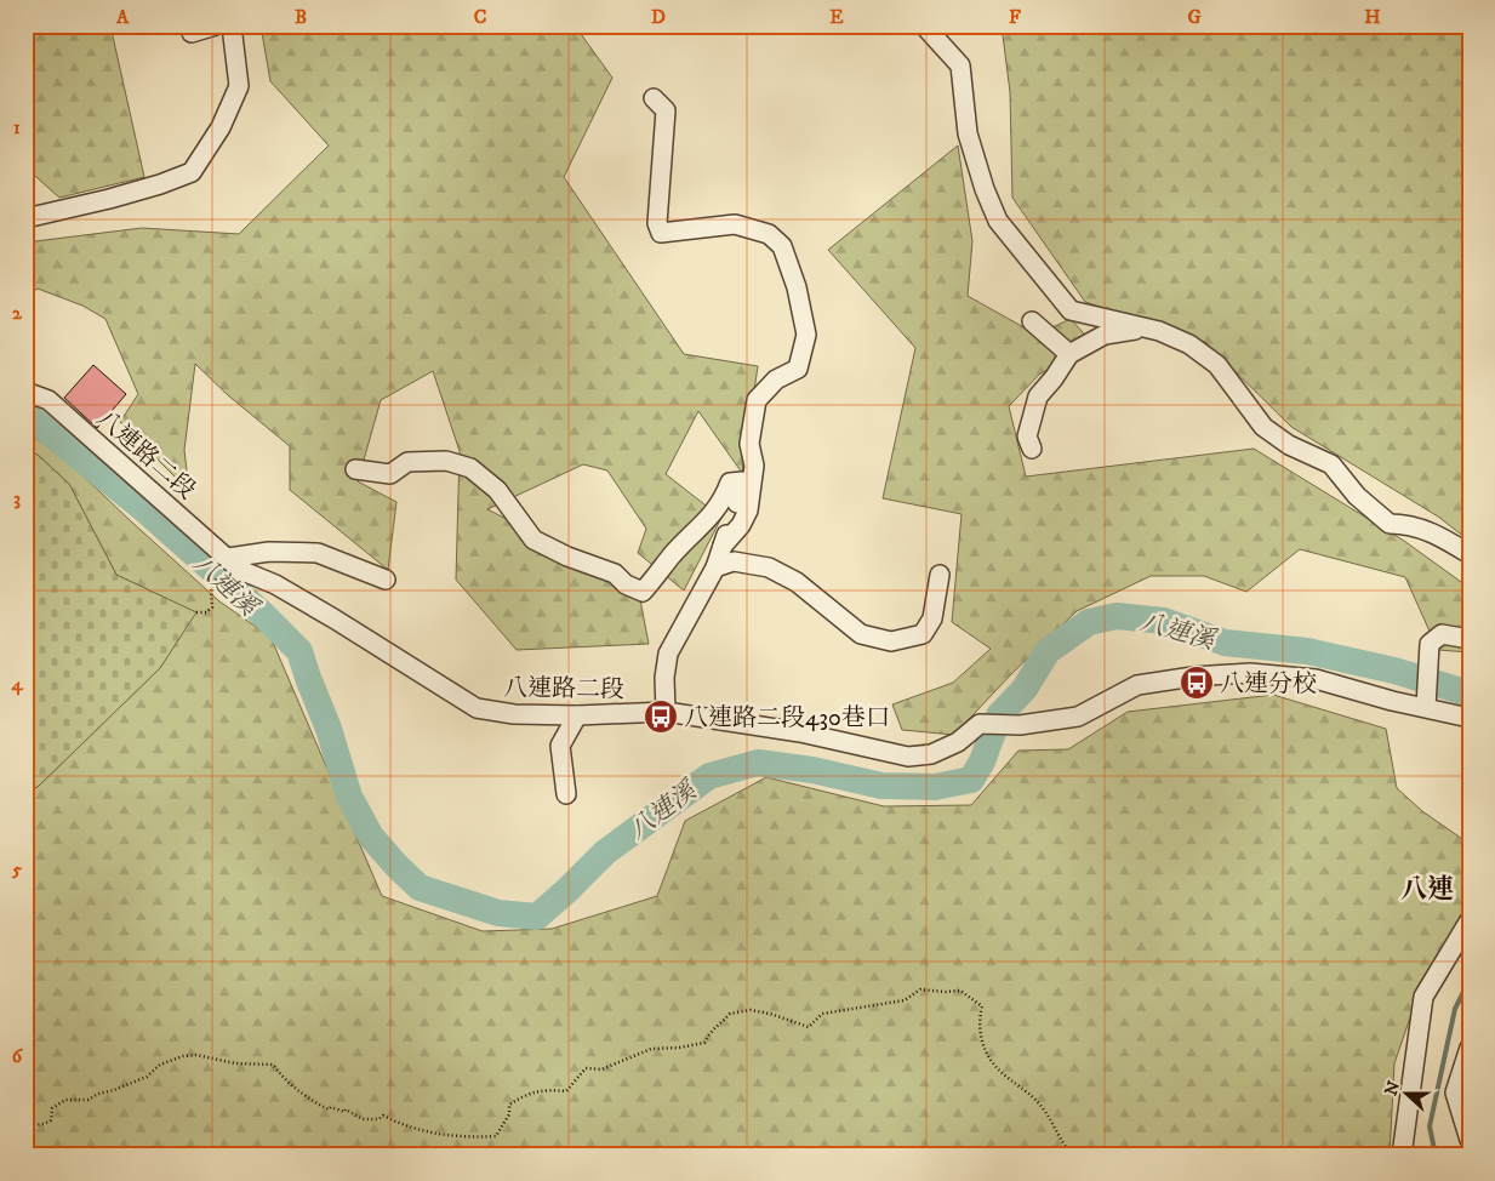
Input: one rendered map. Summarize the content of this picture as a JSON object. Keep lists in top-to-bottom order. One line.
{"streets":{"street":["八連路二段"]},"districts":["八連"],"water":["八連溪"],"places":{"bus stop":["八連分校","八連路二段430巷口"]},"north":"left","grid":{"columns":["A","B","C","D","E","F","G","H"],"rows":["1","2","3","4","5","6"]}}
